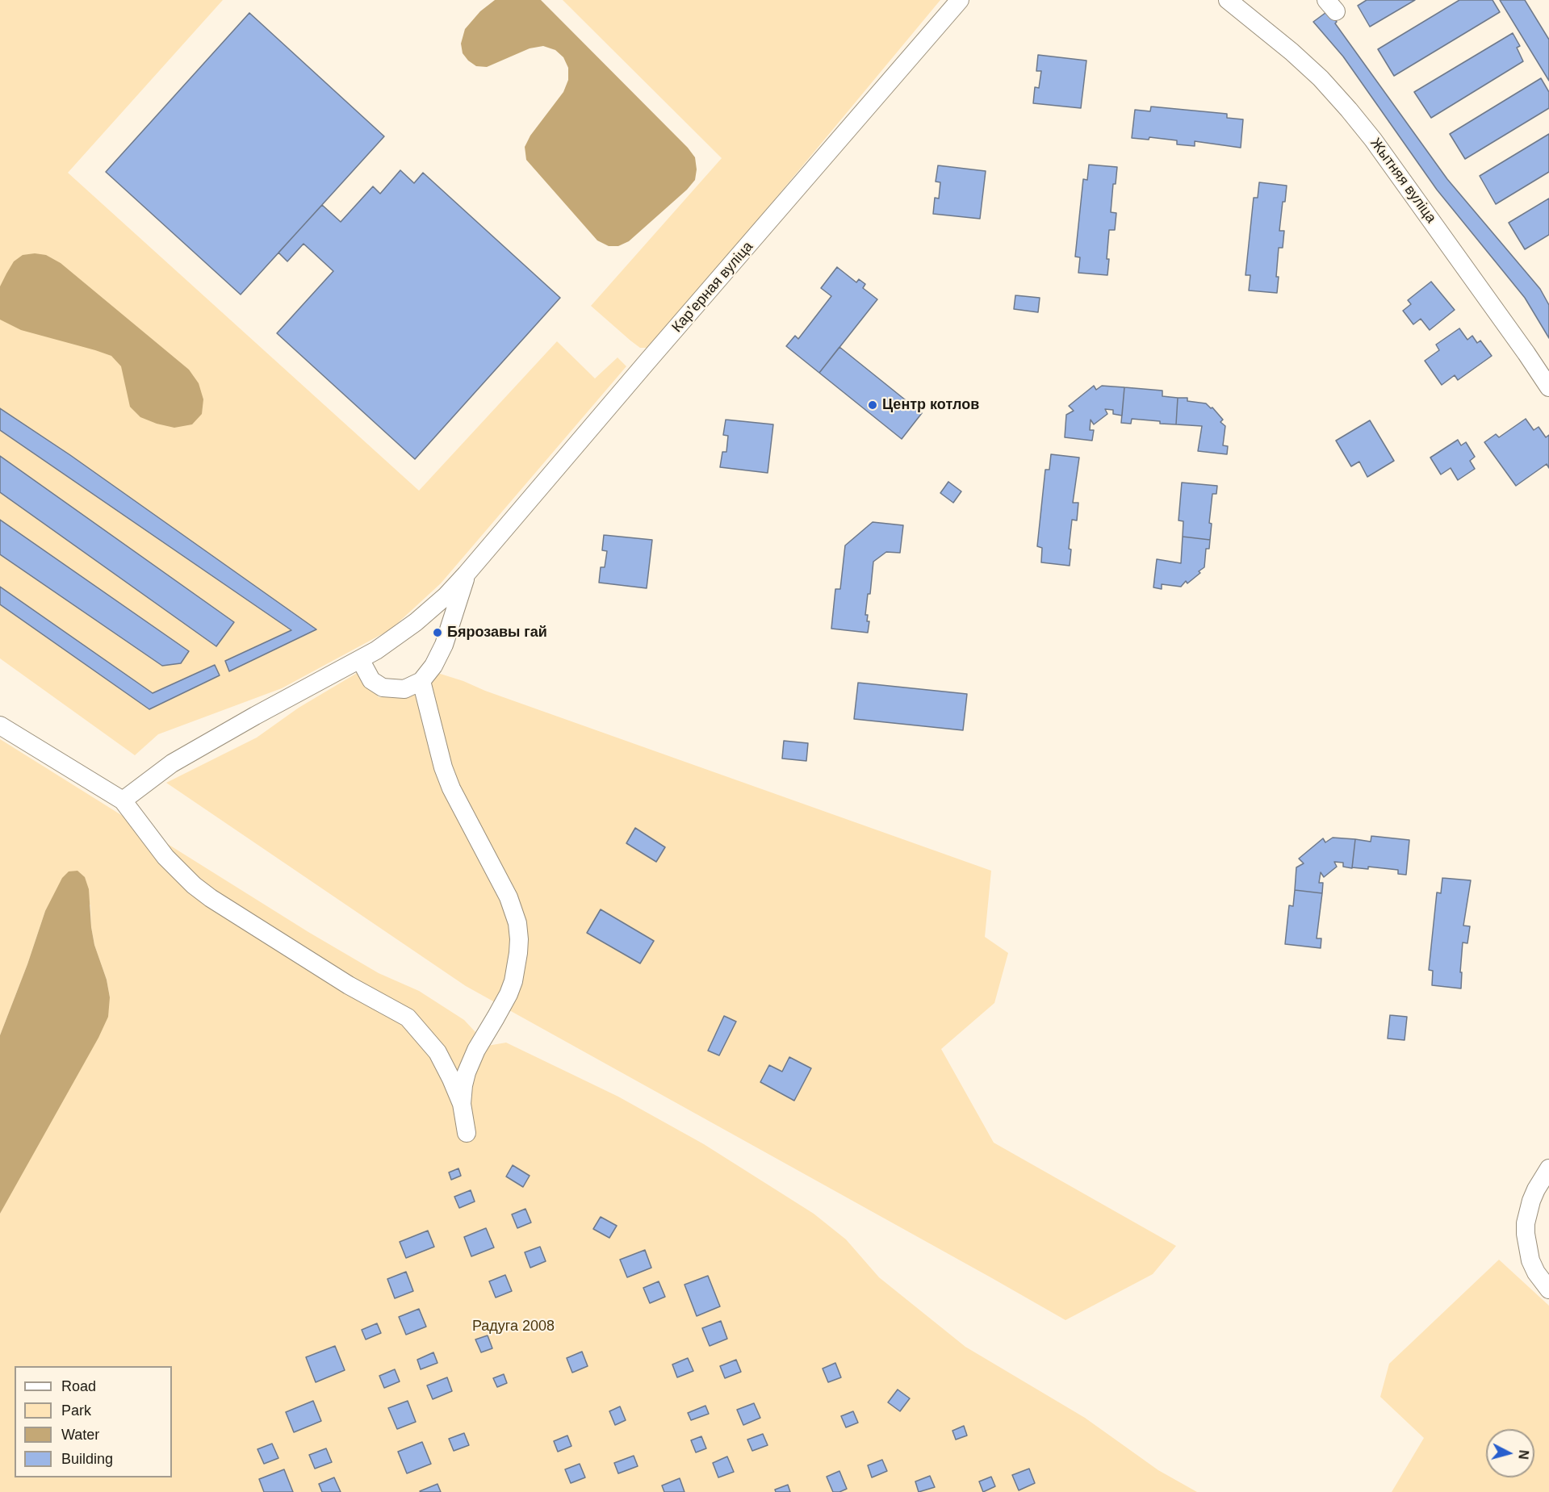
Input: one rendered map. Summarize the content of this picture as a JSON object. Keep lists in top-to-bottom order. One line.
{"streets":{"street":["Жытняя вуліца","Карʼерная вуліца"]},"parks":["Радуга 2008"],"places":["Центр котлов","Бярозавы гай"],"legend":["Road","Park","Water","Building"],"north":"right"}
